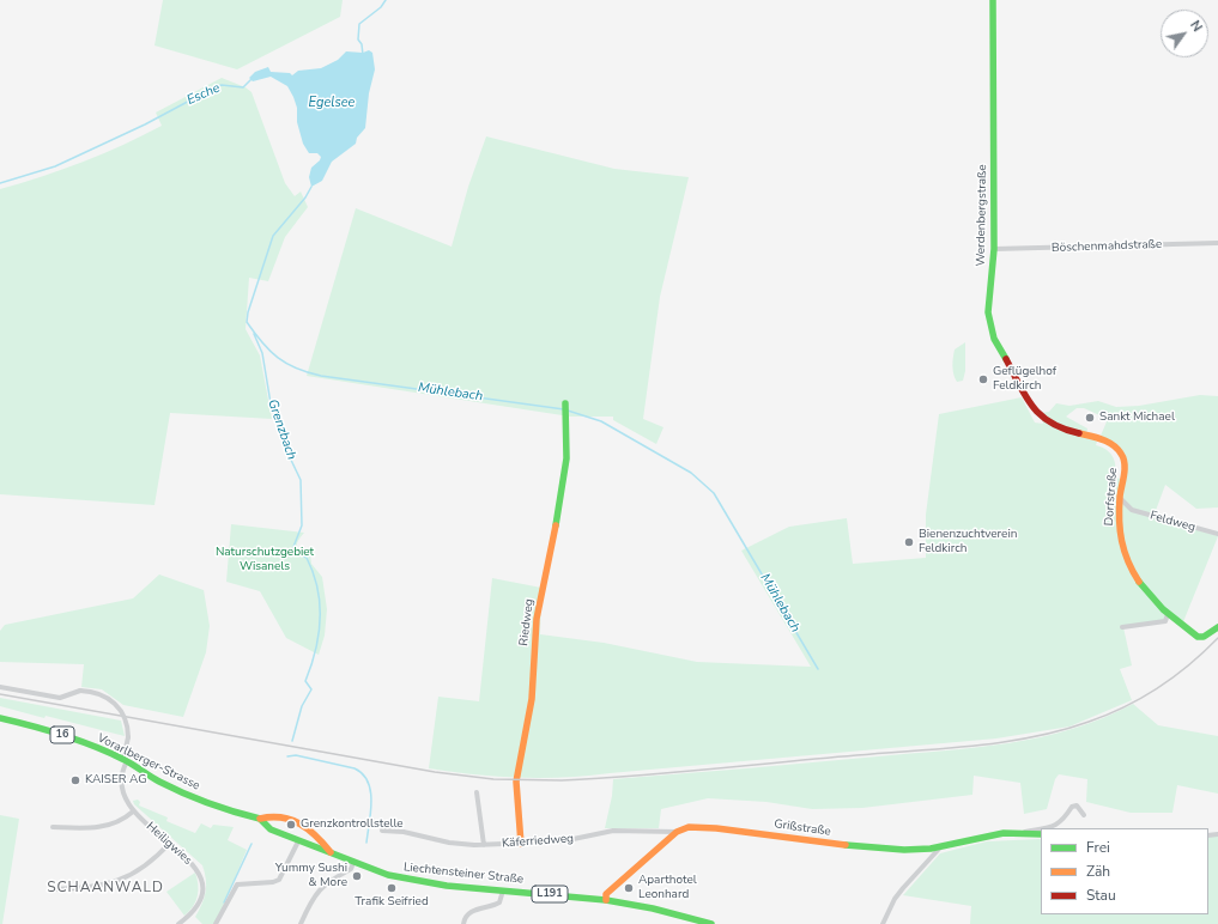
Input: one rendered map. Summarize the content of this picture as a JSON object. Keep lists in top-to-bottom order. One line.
{"streets":{"street":["Werdenbergstraße","Böschenmahdstraße","Dorfstraße","Feldweg","Riedweg","16","Vorarlberger-Strasse","Grißstraße","Käferriedweg","Heiligwies","Liechtensteiner Straße","L191"]},"crossings":[["Werdenbergstraße","Böschenmahdstraße"],["Werdenbergstraße","Dorfstraße"],["Riedweg","Käferriedweg"],["Vorarlberger-Strasse","Heiligwies"],["Vorarlberger-Strasse","Liechtensteiner Straße"],["Grißstraße","Käferriedweg"],["Grißstraße","Liechtensteiner Straße"]],"districts":["SCHAANWALD"],"water":["Esche","Egelsee","Mühlebach","Grenzbach"],"parks":["Naturschutzgebiet Wisanels"],"places":["Geflügelhof Feldkirch","Sankt Michael","Bienenzuchtverein Feldkirch","KAISER AG","Grenzkontrollstelle","Yummy Sushi & More","Trafik Seifried","Aparthotel Leonhard"],"legend":["Frei","Zäh","Stau"],"north":"top right"}
